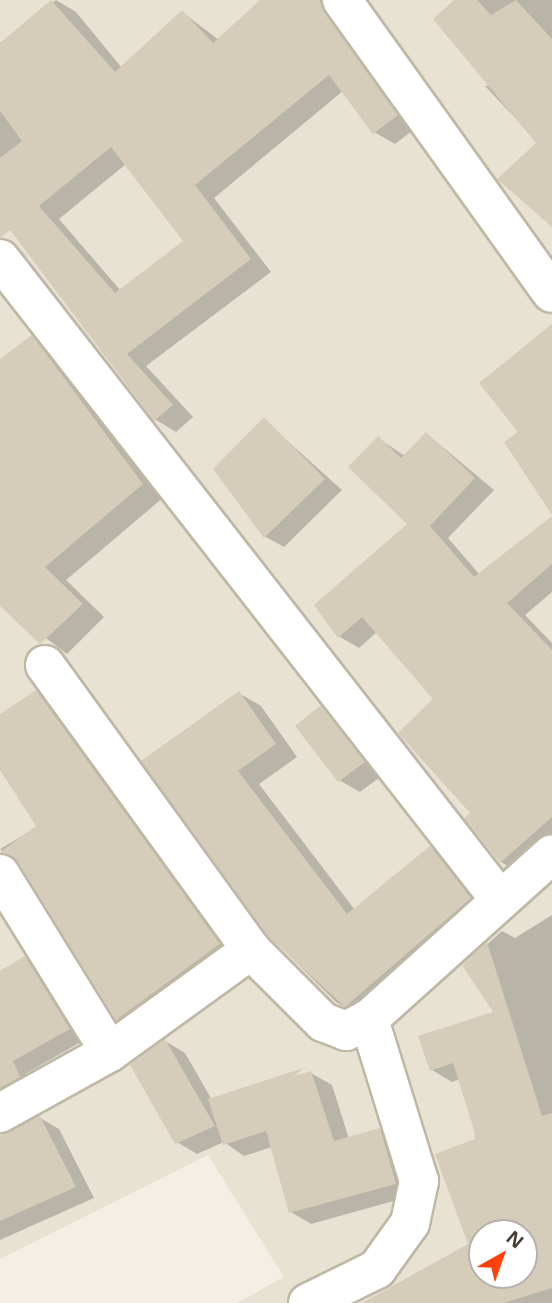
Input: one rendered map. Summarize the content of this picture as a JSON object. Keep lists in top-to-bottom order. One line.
{"north":"top right"}
